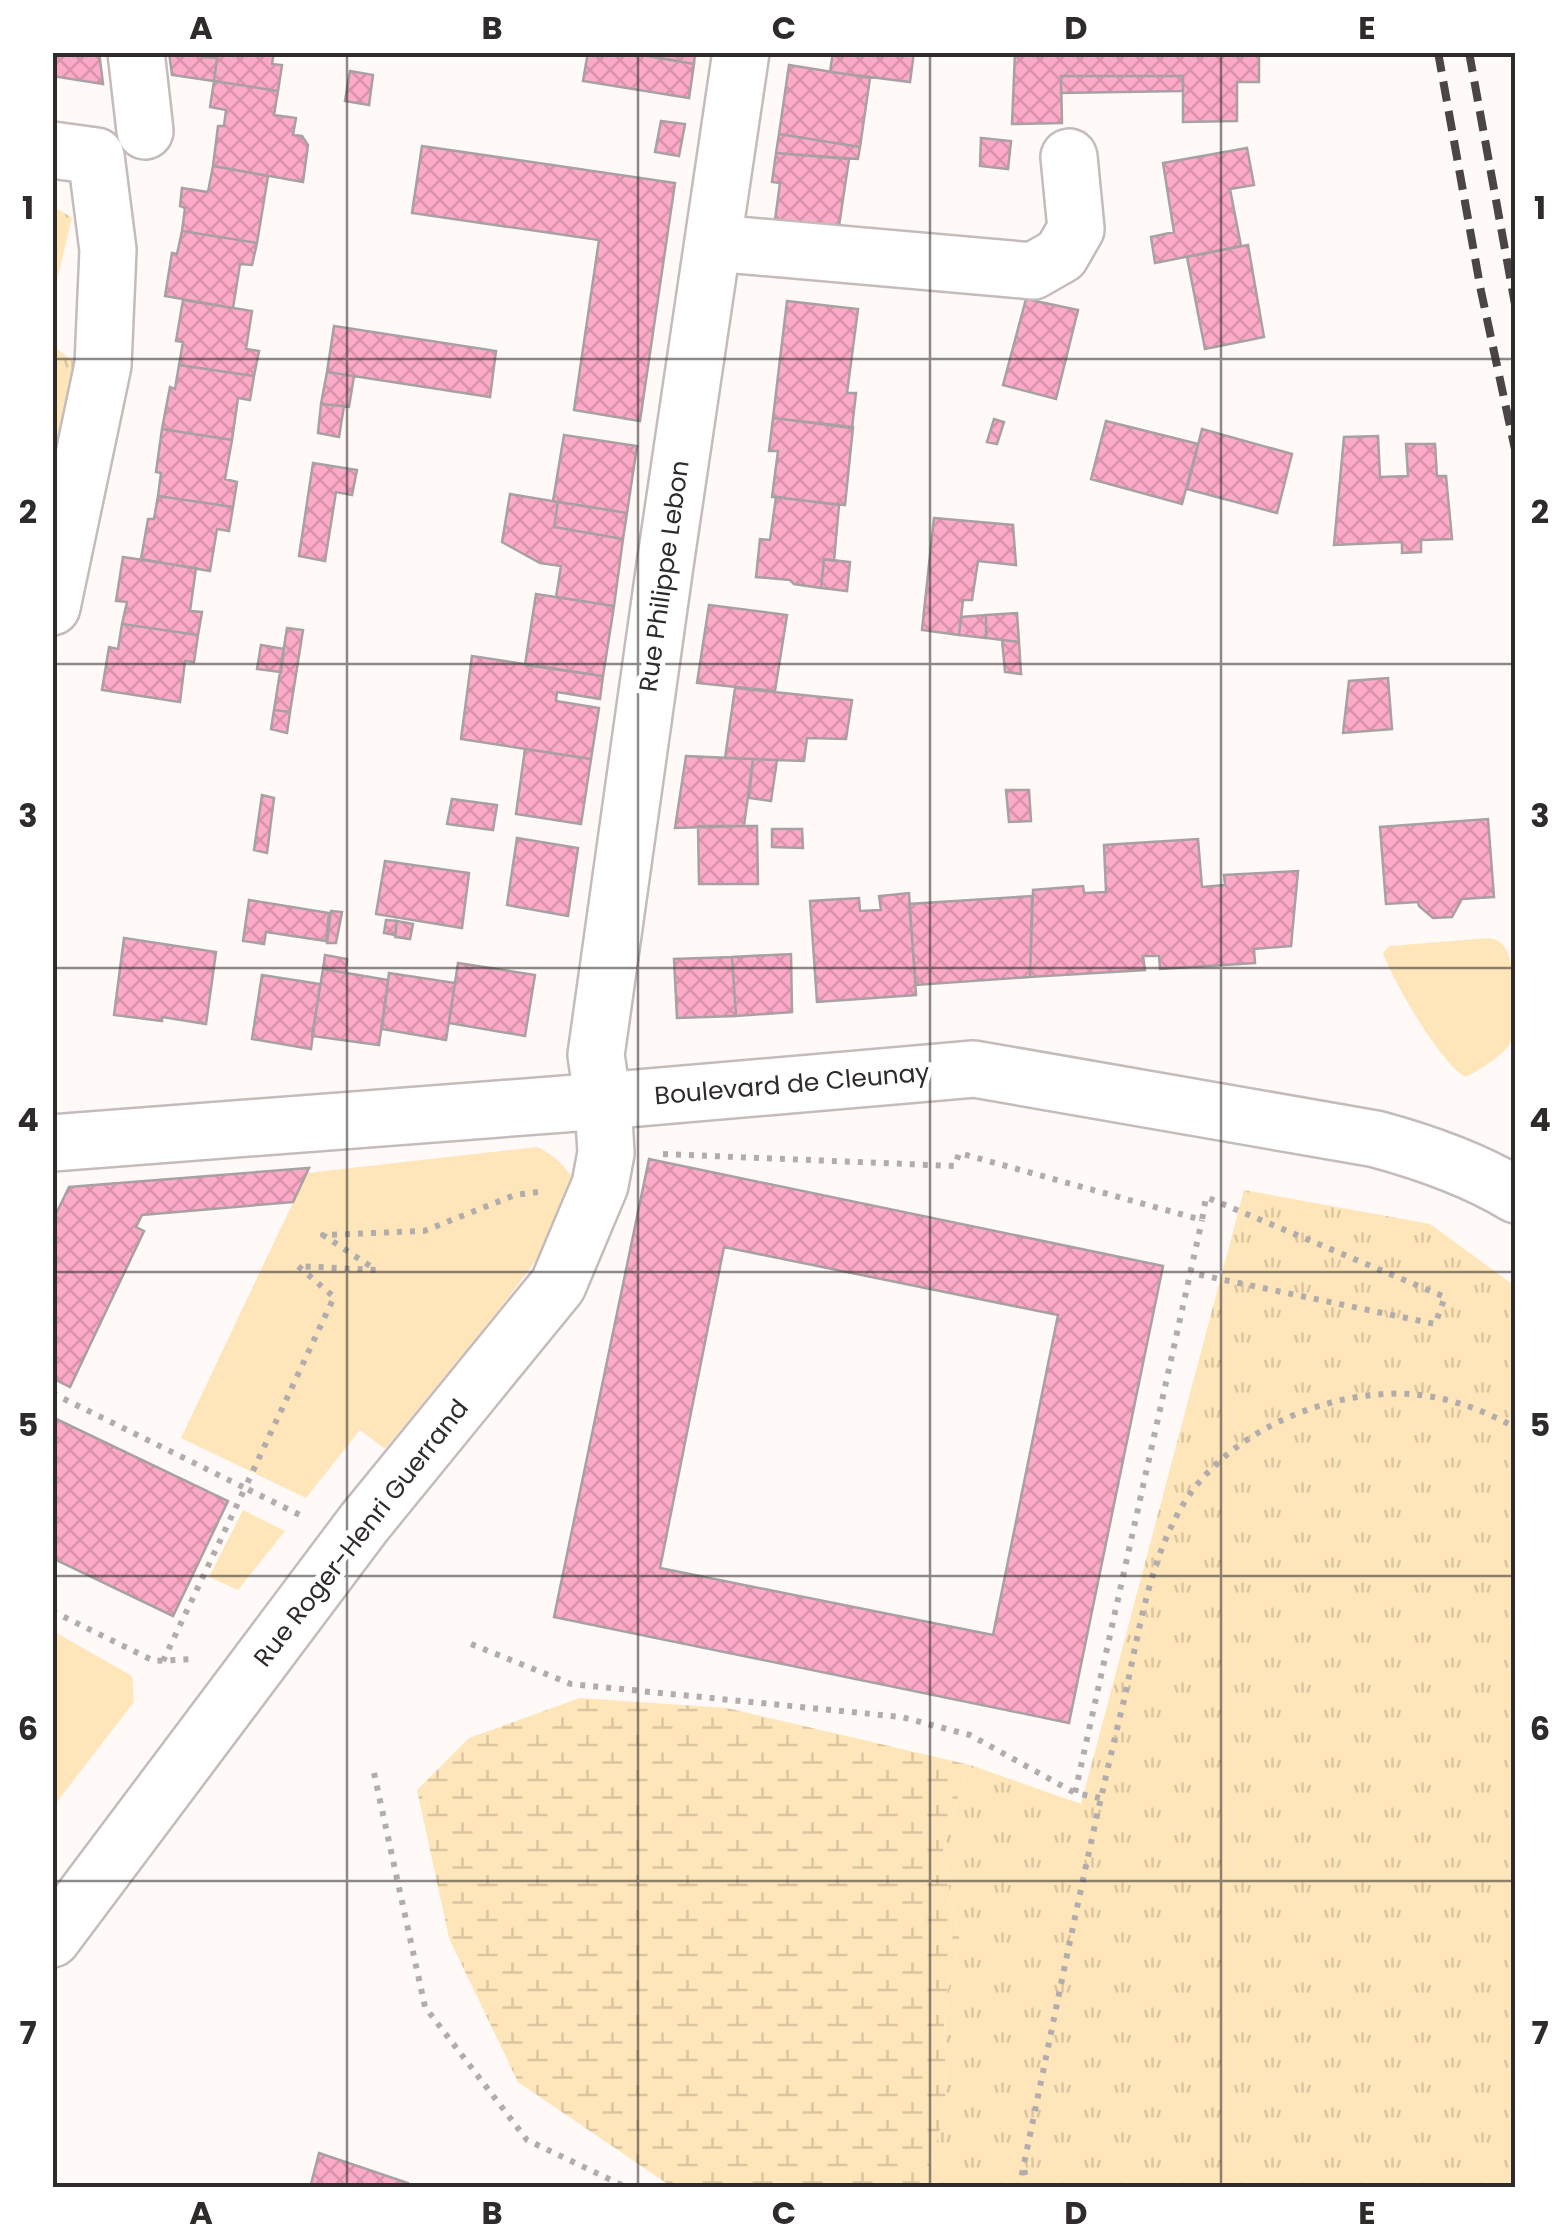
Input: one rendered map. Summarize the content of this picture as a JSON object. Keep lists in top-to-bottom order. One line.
{"streets":{"street":["Rue Philippe Lebon","Boulevard de Cleunay","Rue Roger-Henri Guerrand"]},"crossings":[["Rue Philippe Lebon","Boulevard de Cleunay"],["Rue Philippe Lebon","Rue Roger-Henri Guerrand"],["Boulevard de Cleunay","Rue Roger-Henri Guerrand"]],"grid":{"columns":["A","B","C","D","E"],"rows":["1","2","3","4","5","6","7"]}}
